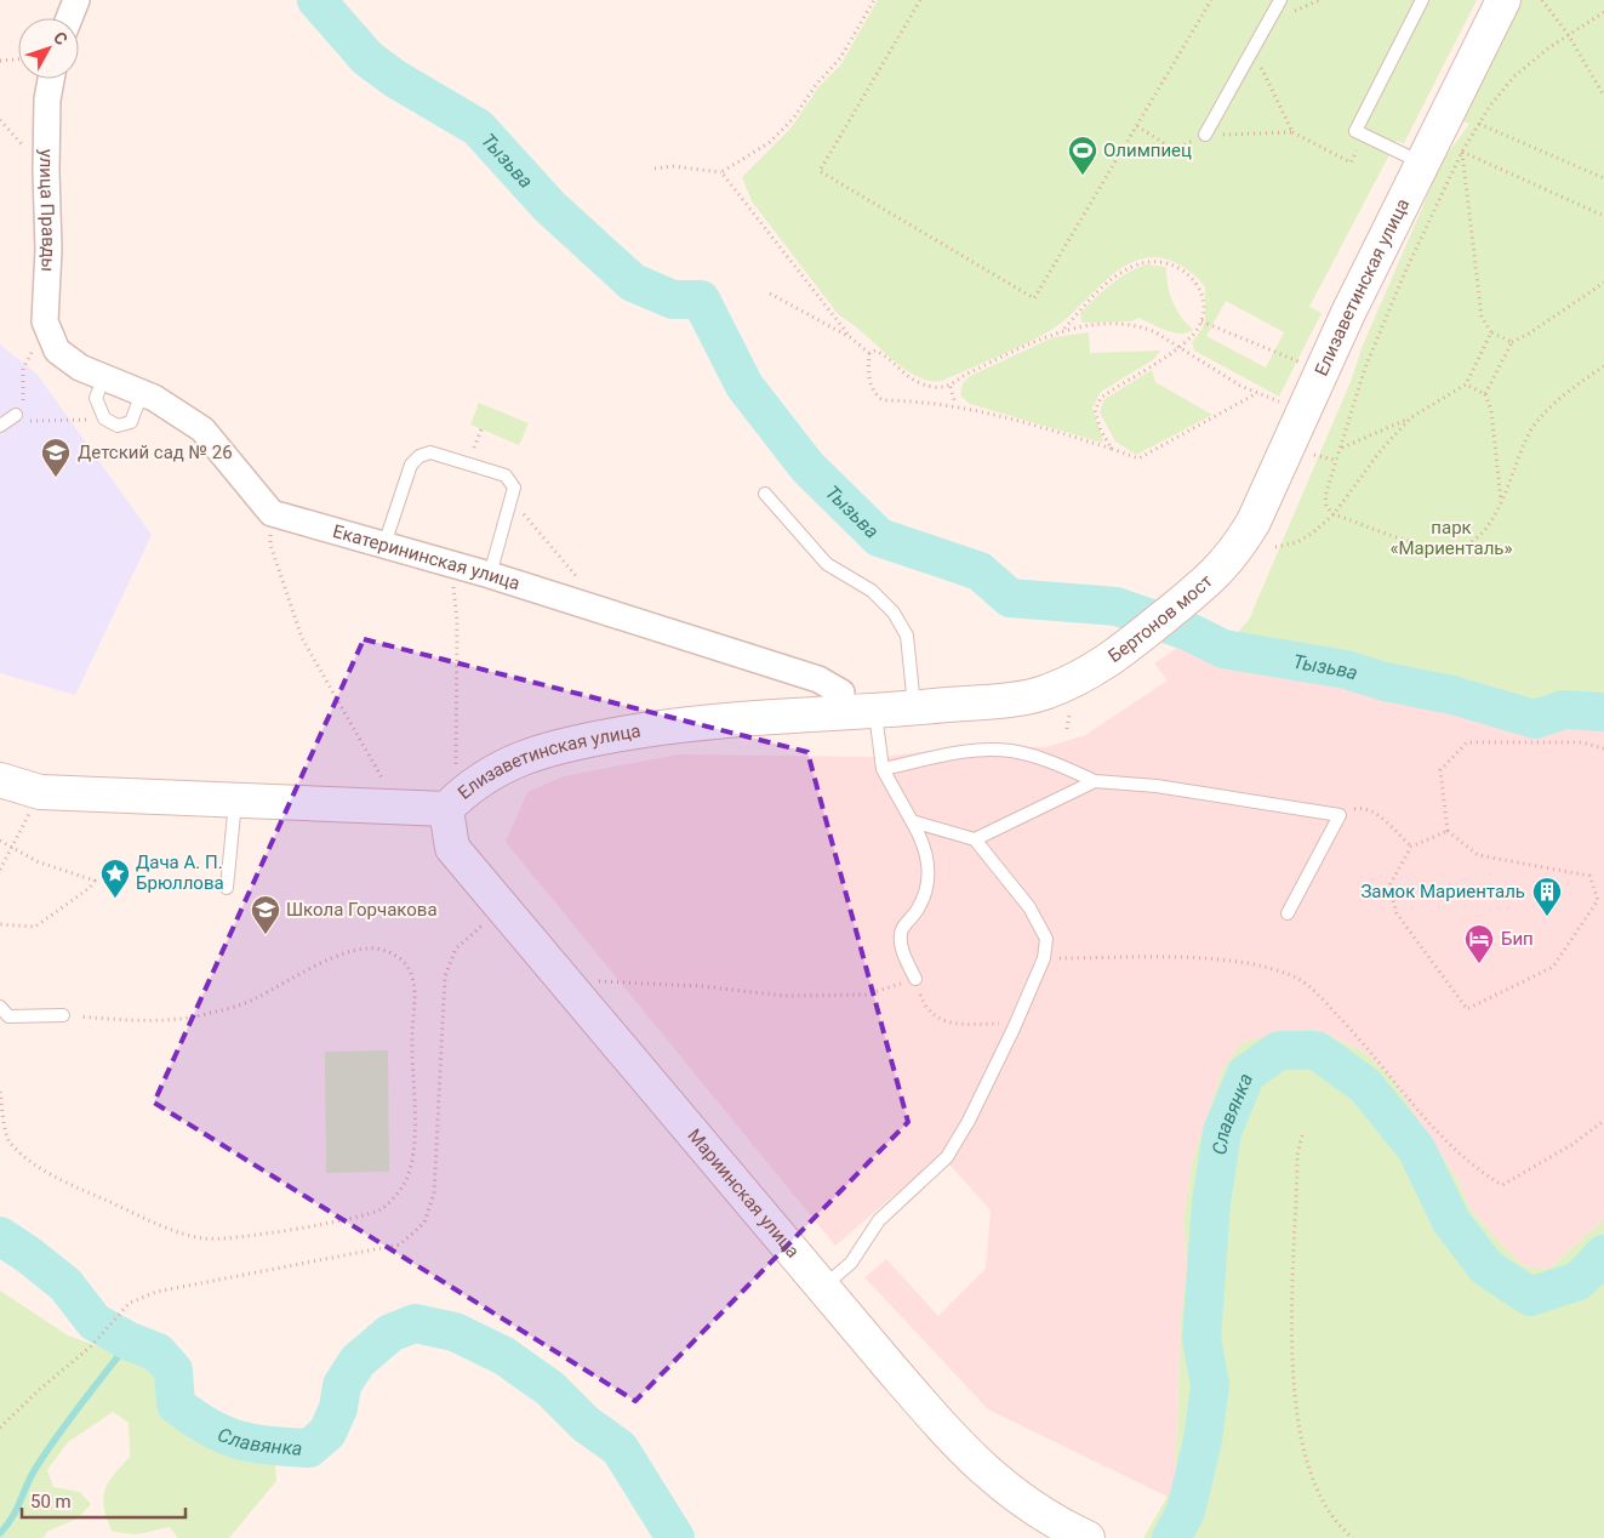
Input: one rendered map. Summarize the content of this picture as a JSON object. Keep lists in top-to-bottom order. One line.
{"streets":{"street":["улица Правды","Елизаветинская улица","Екатерининская улица","Бертонов мост","Мариинская улица"]},"crossings":[["Елизаветинская улица","Бертонов мост"],["Елизаветинская улица","Мариинская улица"]],"water":["Тызьва","Славянка"],"parks":["парк «Мариенталь»"],"places":{"sports":["Олимпиец"],"school or university":["Детский сад № 26","Школа Горчакова"],"place":["Дача А. П. Брюллова"],"building":["Замок Мариенталь"],"hotel":["Бип"]},"scale_bar":"50 m","north":"top right"}
